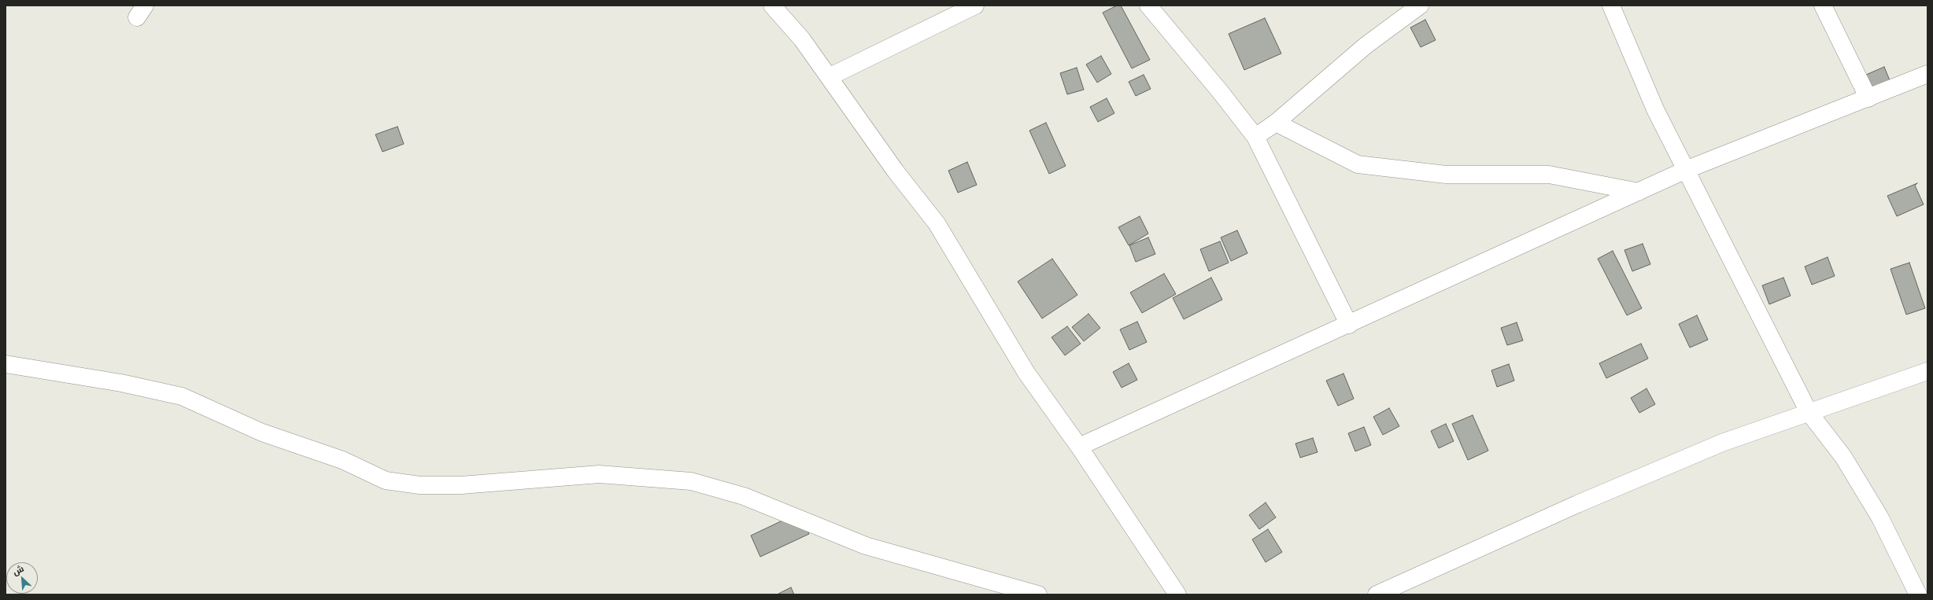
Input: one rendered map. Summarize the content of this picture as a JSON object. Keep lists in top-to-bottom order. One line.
{"north":"top left"}
